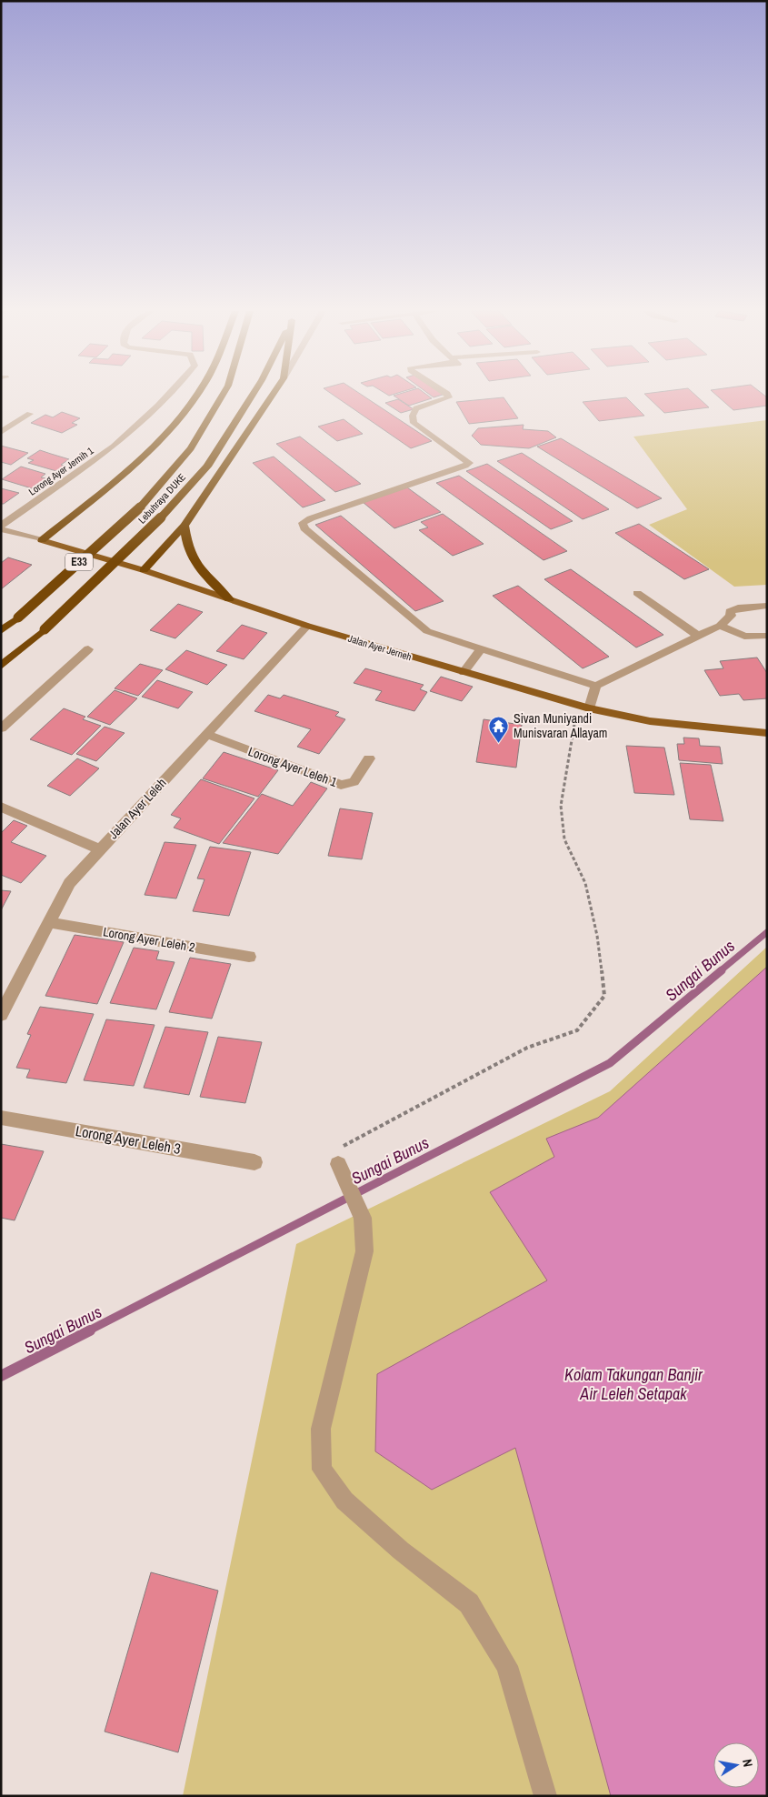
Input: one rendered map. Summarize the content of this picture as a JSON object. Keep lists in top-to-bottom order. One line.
{"streets":{"highway":["Lebuhraya DUKE","E33"],"main road":["Jalan Ayer Jerneh"],"street":["Lorong Ayer Jernih 1","Lorong Ayer Leleh 1","Jalan Ayer Leleh","Lorong Ayer Leleh 2","Lorong Ayer Leleh 3"]},"crossings":[["Jalan Ayer Jerneh","Jalan Ayer Leleh"],["Lorong Ayer Leleh 1","Jalan Ayer Leleh"],["Jalan Ayer Leleh","Lorong Ayer Leleh 2"]],"water":["Sungai Bunus","Kolam Takungan Banjir Air Leleh Setapak"],"places":{"temple":["Sivan Muniyandi Munisvaran Allayam"]},"north":"right"}
